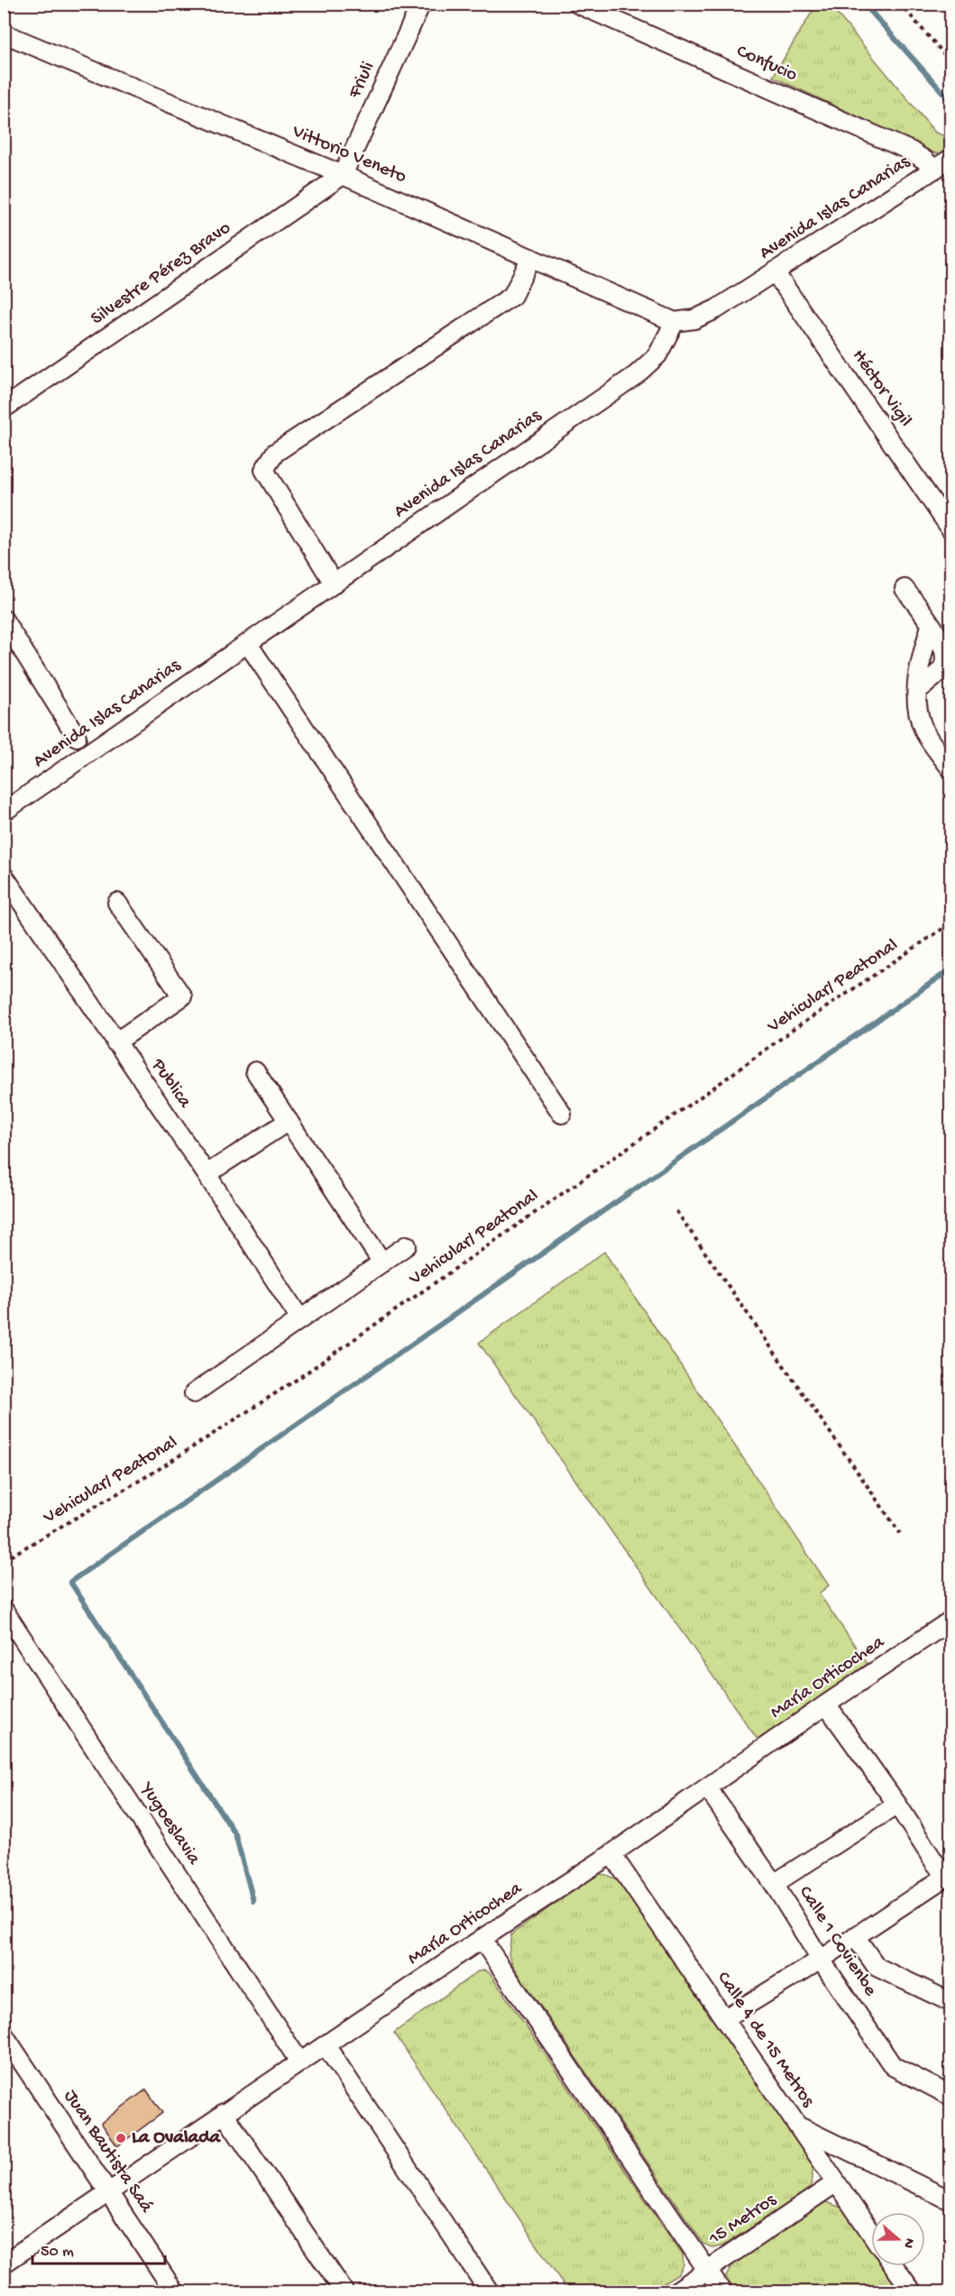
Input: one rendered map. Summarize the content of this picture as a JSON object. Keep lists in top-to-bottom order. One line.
{"streets":{"street":["Confucio","Friuli","Vittorio Veneto","Avenida Islas Canarias","Silvestre Pérez Bravo","Héctor Vigil","Publica","María Orticochea","Yugoeslavia","Calle 1 Covienbe","Calle 4 de 15 Metros","Juan Bautista Saá","15 Metros"],"path":["Vehicular/ Peatonal"]},"crossings":[["Confucio","Avenida Islas Canarias"],["Friuli","Vittorio Veneto"],["Friuli","Silvestre Pérez Bravo"],["Vittorio Veneto","Avenida Islas Canarias"],["Vittorio Veneto","Silvestre Pérez Bravo"],["Avenida Islas Canarias","Héctor Vigil"],["María Orticochea","Yugoeslavia"],["María Orticochea","Calle 1 Covienbe"],["María Orticochea","Calle 4 de 15 Metros"],["María Orticochea","Juan Bautista Saá"],["Calle 4 de 15 Metros","15 Metros"]],"places":["La Ovalada"],"scale_bar":"50 m","north":"right"}
